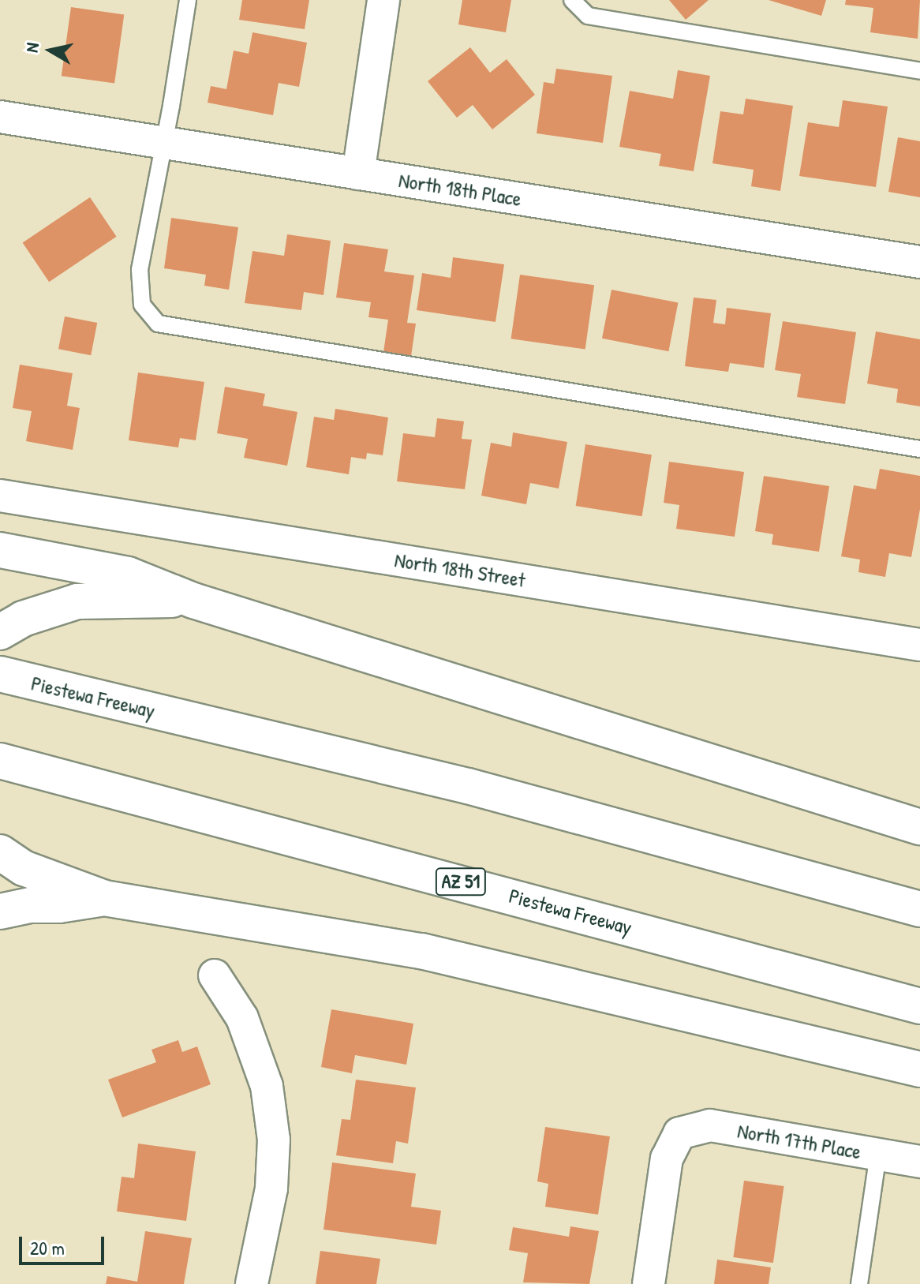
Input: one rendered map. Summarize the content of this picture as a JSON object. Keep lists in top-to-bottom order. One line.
{"streets":{"highway":["Piestewa Freeway","AZ 51"],"street":["North 18th Place","North 18th Street","North 17th Place"]},"scale_bar":"20 m","north":"left"}
